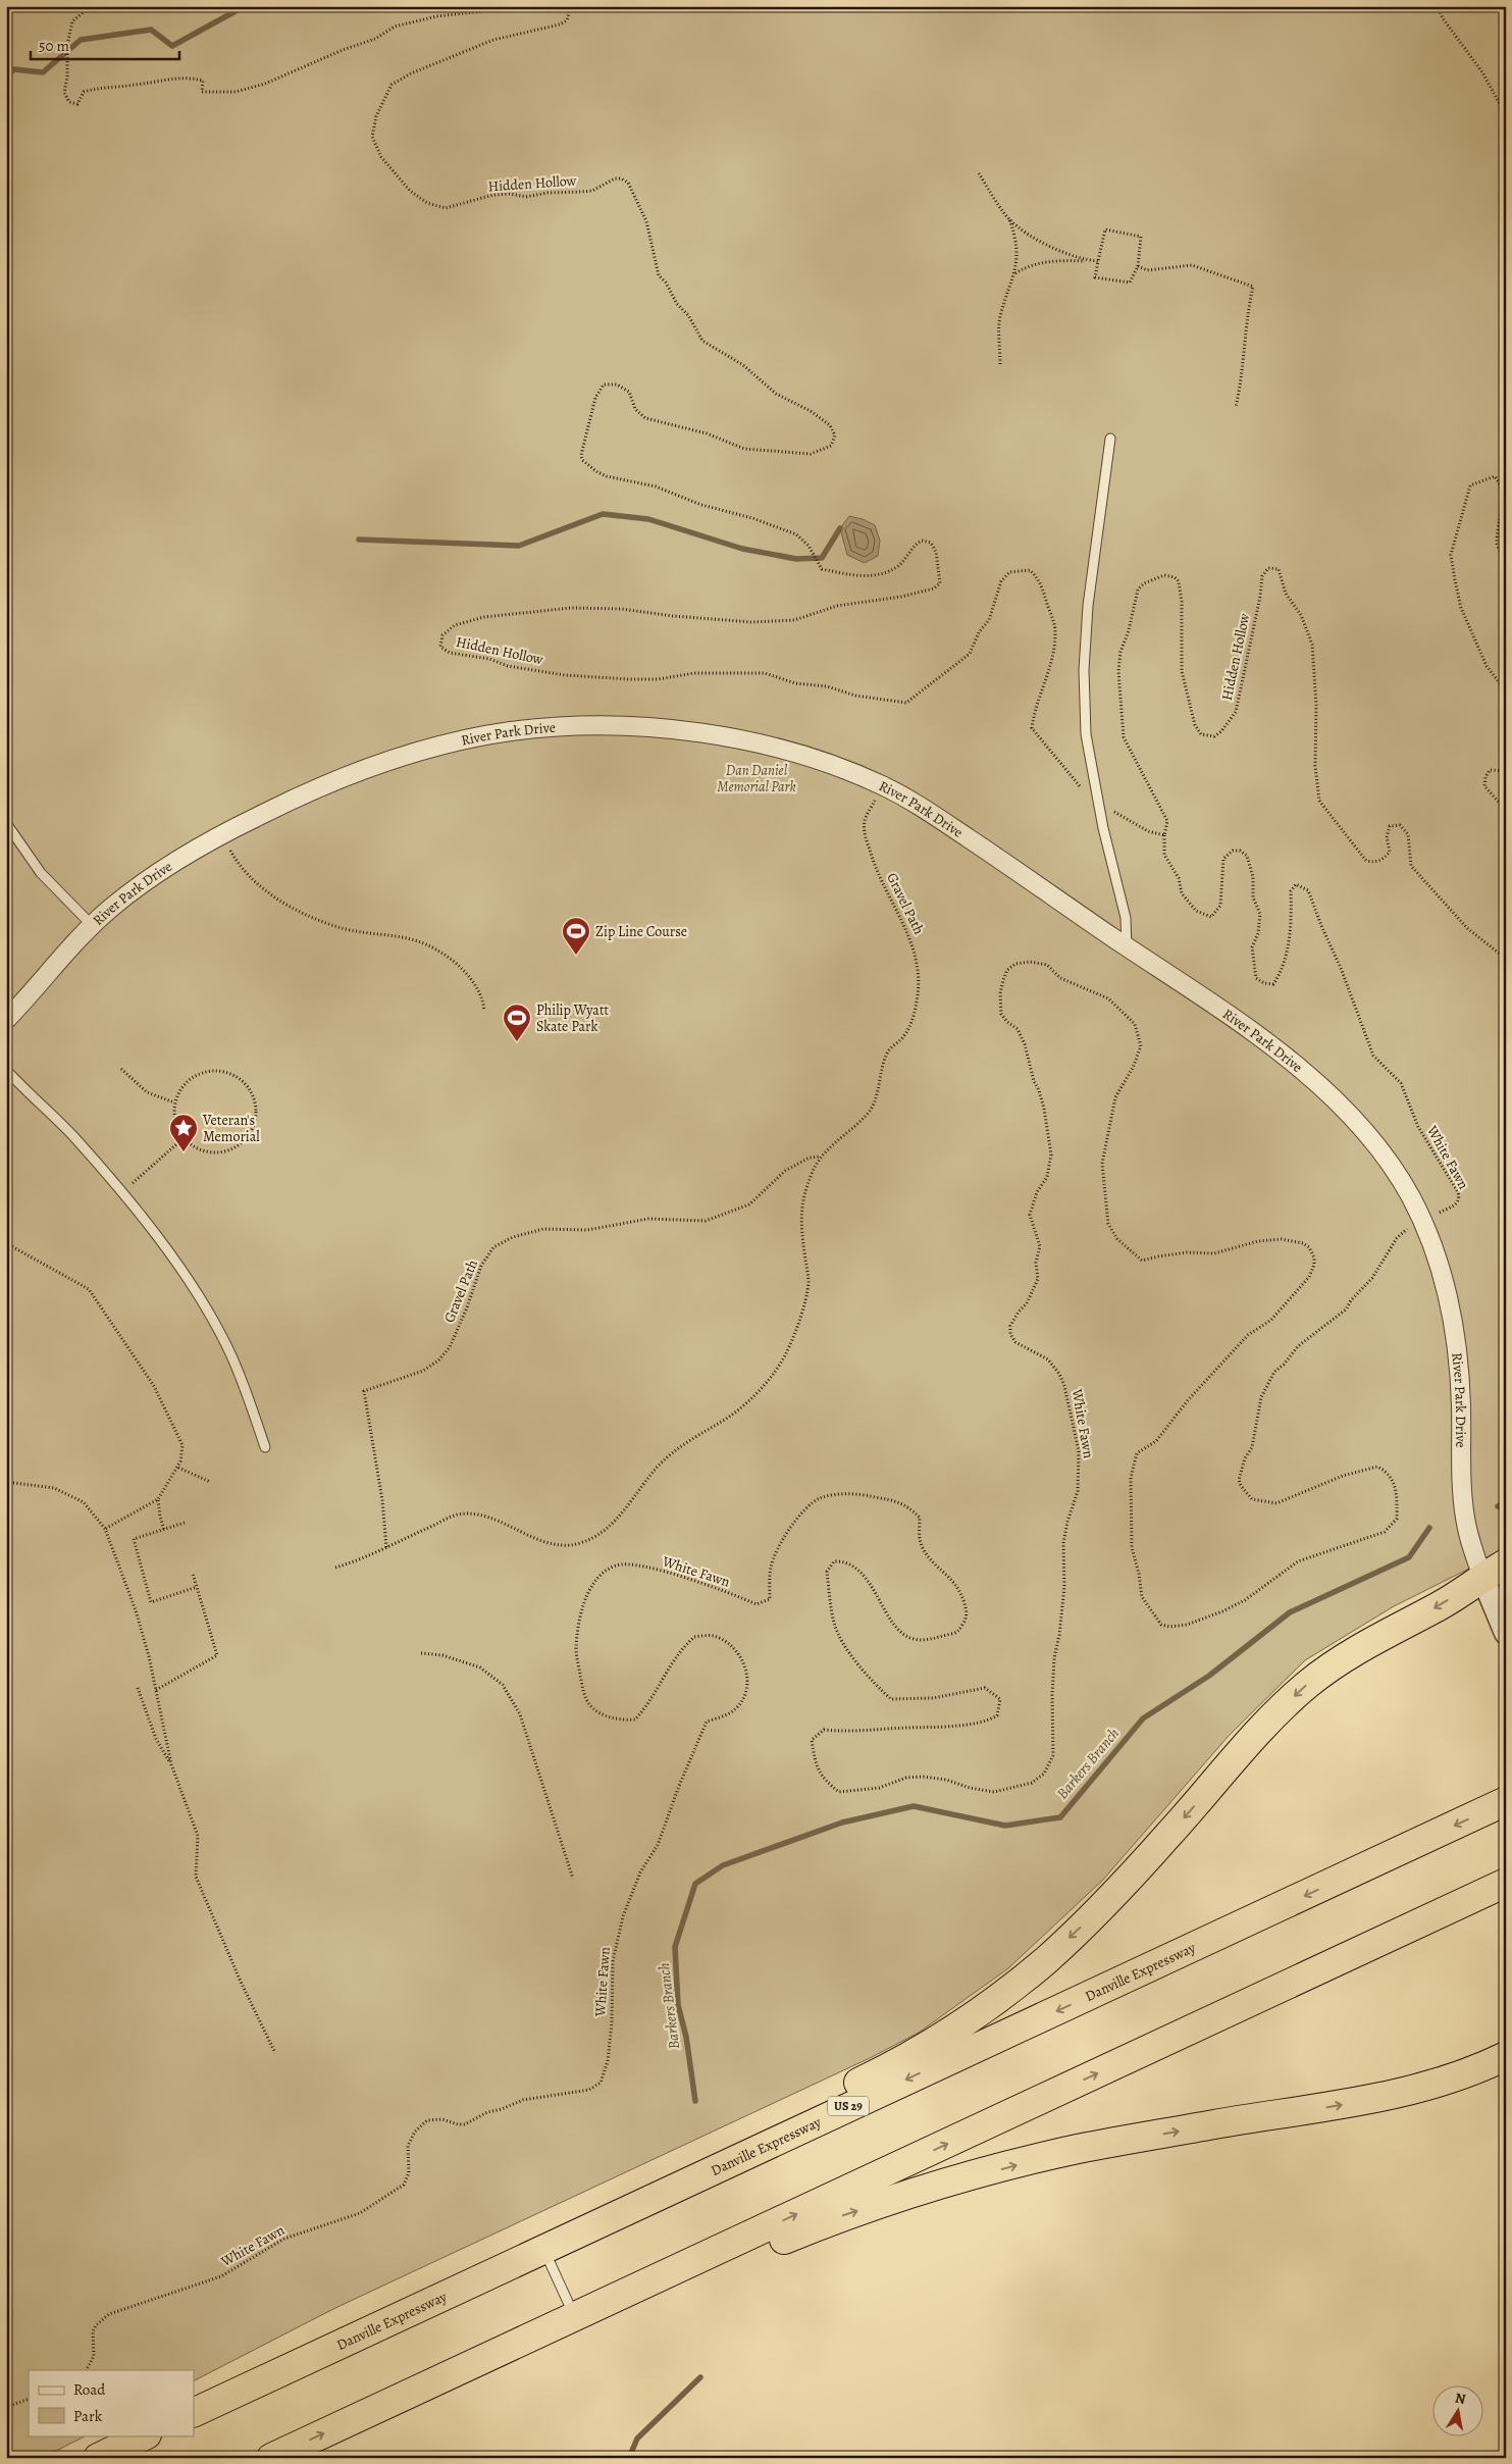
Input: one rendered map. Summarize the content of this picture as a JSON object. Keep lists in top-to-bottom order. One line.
{"streets":{"highway":["Danville Expressway","US 29"],"street":["River Park Drive"],"path":["Hidden Hollow","Gravel Path","White Fawn"]},"crossings":[["Hidden Hollow","White Fawn"],["River Park Drive","Gravel Path"],["River Park Drive","White Fawn"]],"water":["Barkers Branch"],"parks":["Dan Daniel Memorial Park"],"places":{"sports":["Zip Line Course","Philip Wyatt Skate Park"],"place":["Veteran's Memorial"]},"legend":["Road","Park"],"scale_bar":"50 m","north":"top"}
